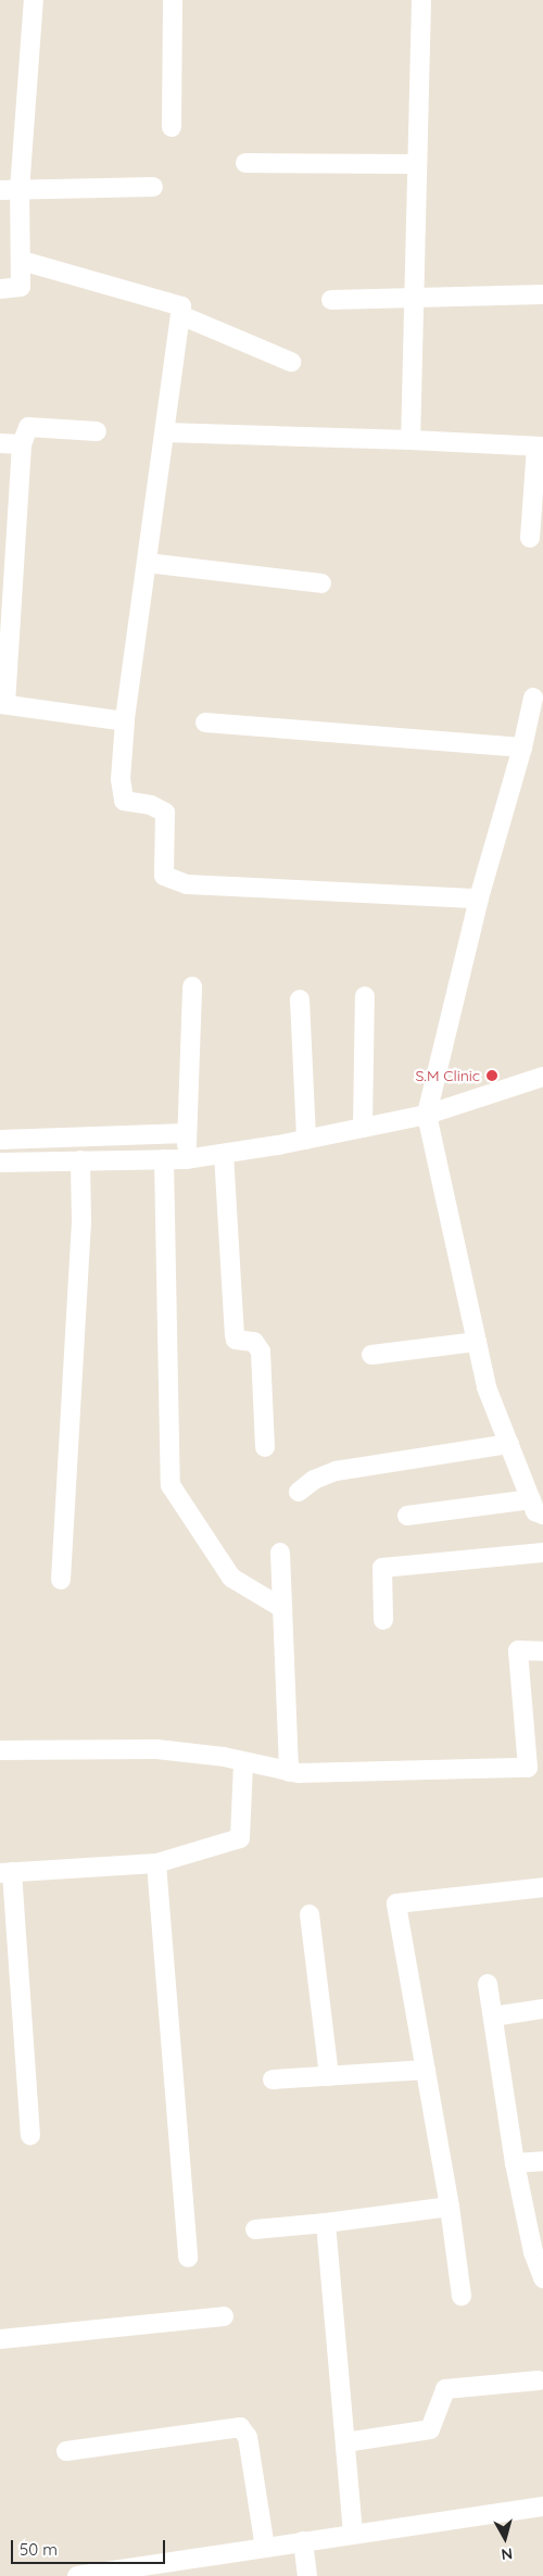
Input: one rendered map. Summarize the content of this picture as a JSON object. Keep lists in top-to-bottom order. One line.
{"places":["S.M Clinic"],"scale_bar":"50 m","north":"bottom"}
